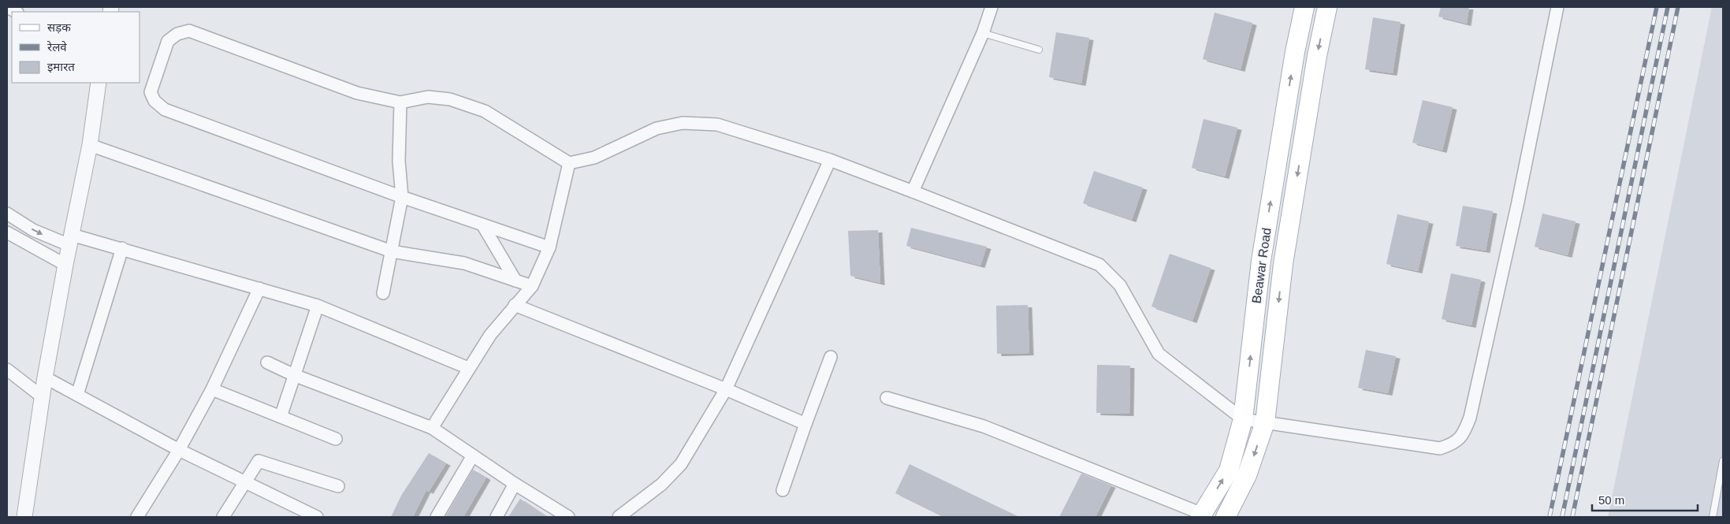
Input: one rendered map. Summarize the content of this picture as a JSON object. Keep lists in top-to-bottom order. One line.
{"streets":{"main road":["Beawar Road"]},"legend":["सड़क","रेलवे","इमारत"],"scale_bar":"50 m"}
